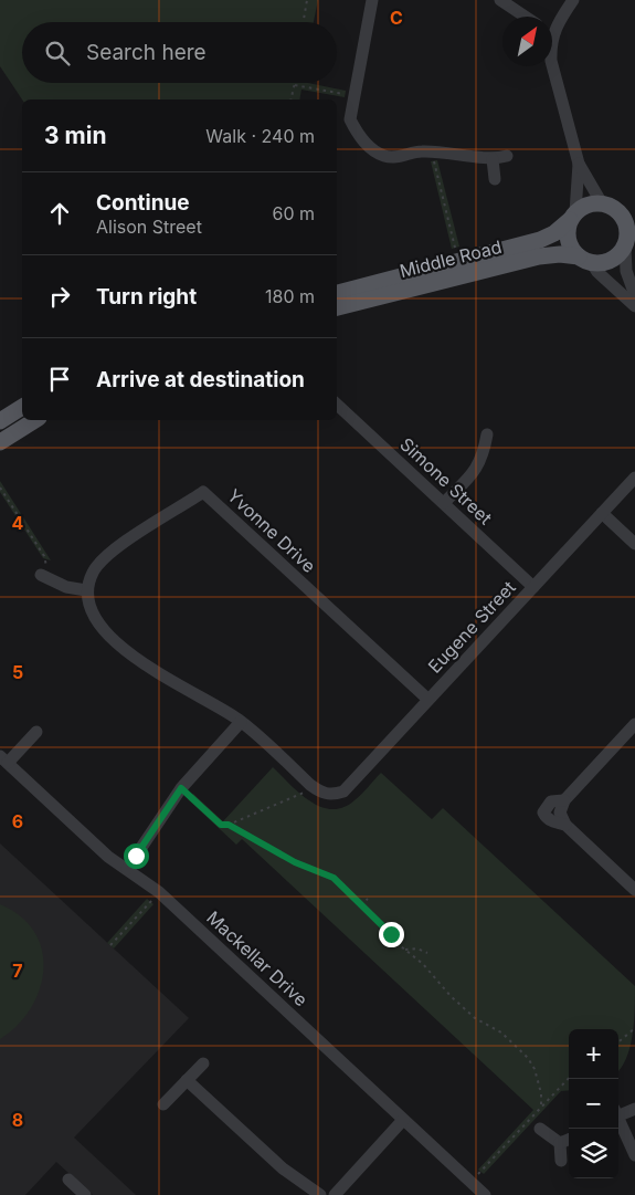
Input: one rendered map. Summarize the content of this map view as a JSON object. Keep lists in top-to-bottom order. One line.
{"streets":{"main road":["Middle Road"],"street":["Simone Street","Yvonne Drive","Eugene Street","Mackellar Drive"]},"crossings":[["Simone Street","Eugene Street"],["Yvonne Drive","Eugene Street"]],"north":"top right","page":{"search":"Search here","heading":["3 min","Walk · 240 m"],"list":[["Continue","Alison Street","60 m"],["Turn right","180 m"],"Arrive at destination"],"map_buttons":["+","−"]},"grid":{"columns":["C"],"rows":["4","5","6","7","8"]}}
